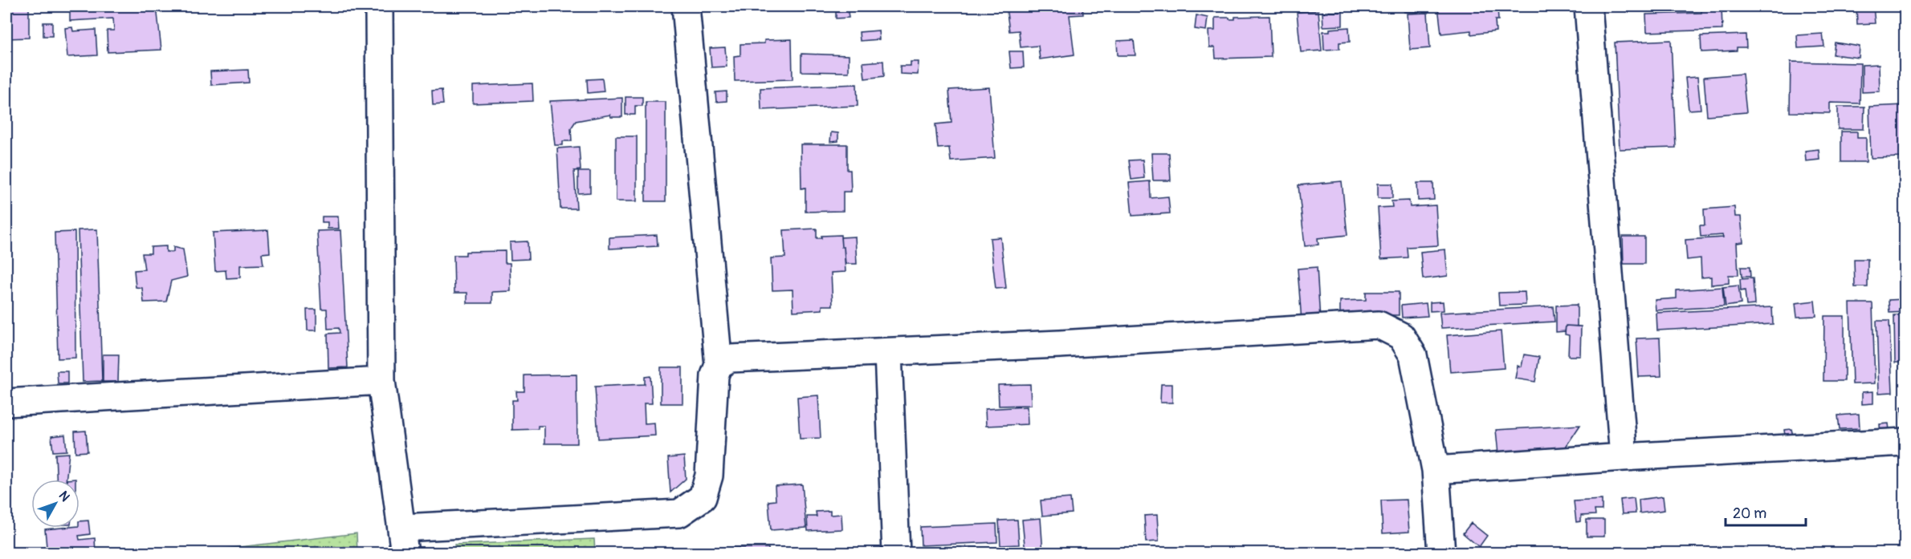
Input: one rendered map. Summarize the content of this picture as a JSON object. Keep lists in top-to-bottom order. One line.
{"scale_bar":"20 m","north":"top right"}
